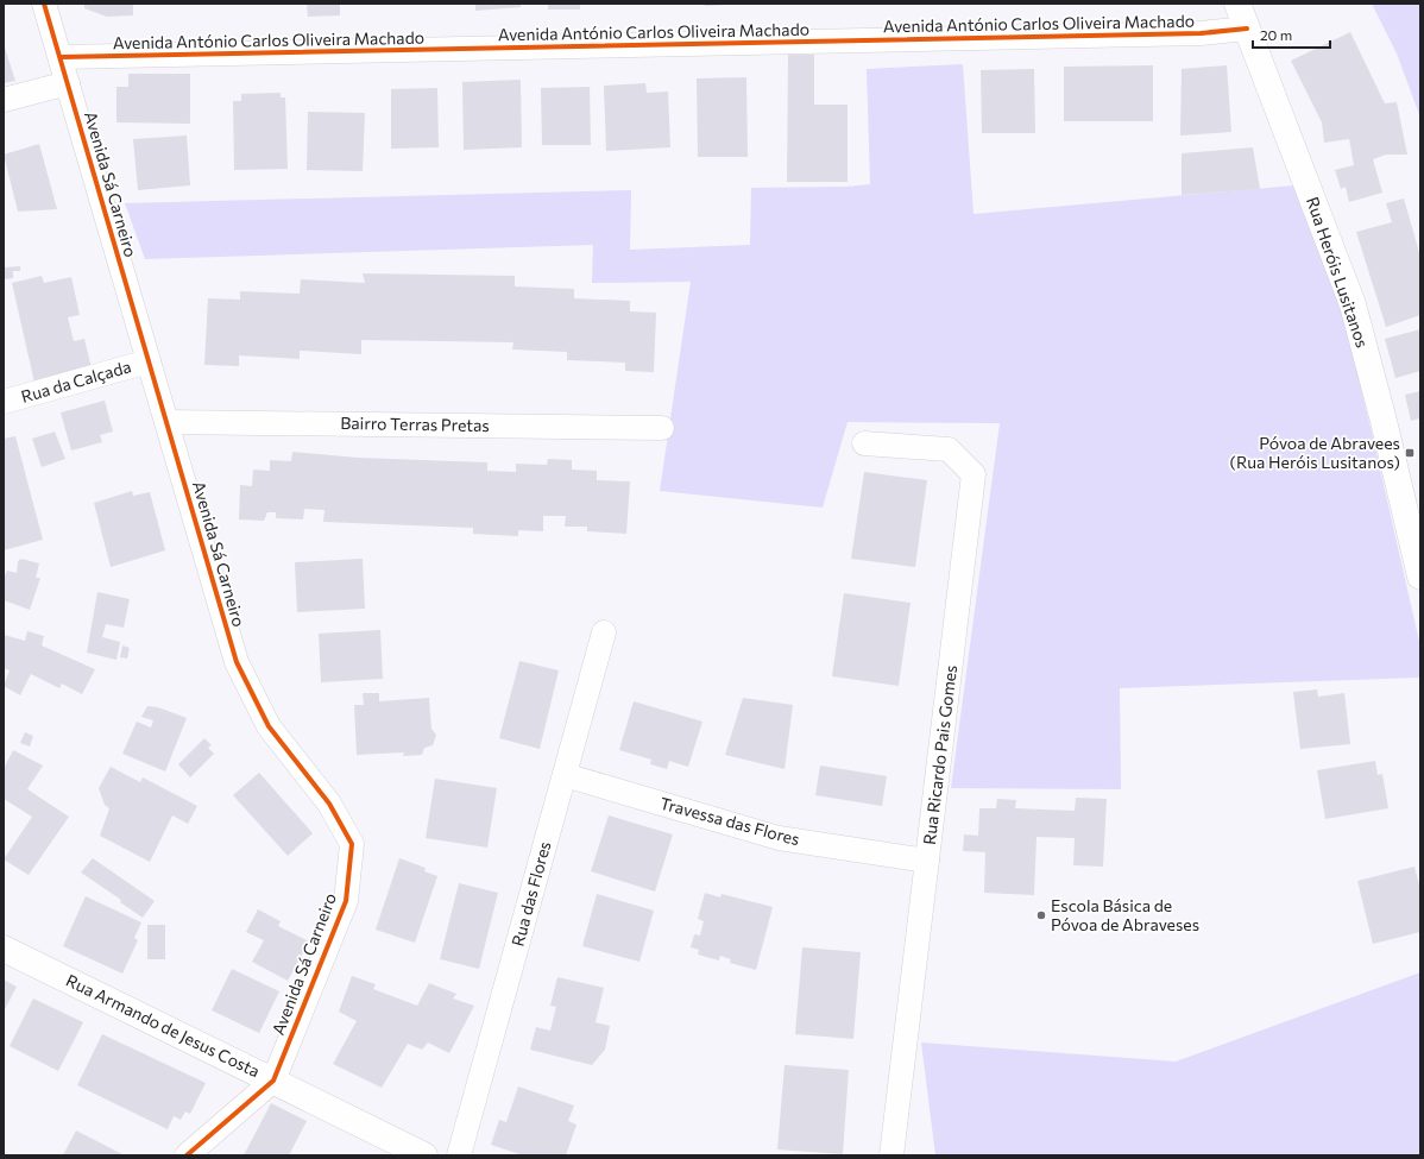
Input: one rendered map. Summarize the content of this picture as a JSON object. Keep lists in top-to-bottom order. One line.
{"streets":{"street":["Avenida António Carlos Oliveira Machado","Avenida Sá Carneiro","Rua Heróis Lusitanos","Rua da Calçada","Bairro Terras Pretas","Rua Ricardo Pais Gomes","Travessa das Flores","Rua das Flores","Rua Armando de Jesus Costa"]},"crossings":[["Avenida António Carlos Oliveira Machado","Avenida Sá Carneiro"],["Avenida António Carlos Oliveira Machado","Rua Heróis Lusitanos"],["Avenida Sá Carneiro","Rua da Calçada"],["Avenida Sá Carneiro","Bairro Terras Pretas"],["Avenida Sá Carneiro","Rua Armando de Jesus Costa"],["Rua Ricardo Pais Gomes","Travessa das Flores"],["Travessa das Flores","Rua das Flores"]],"places":{"transit":["Póvoa de Abravees (Rua Heróis Lusitanos)"],"other":["Escola Básica de Póvoa de Abraveses"]},"scale_bar":"20 m"}
